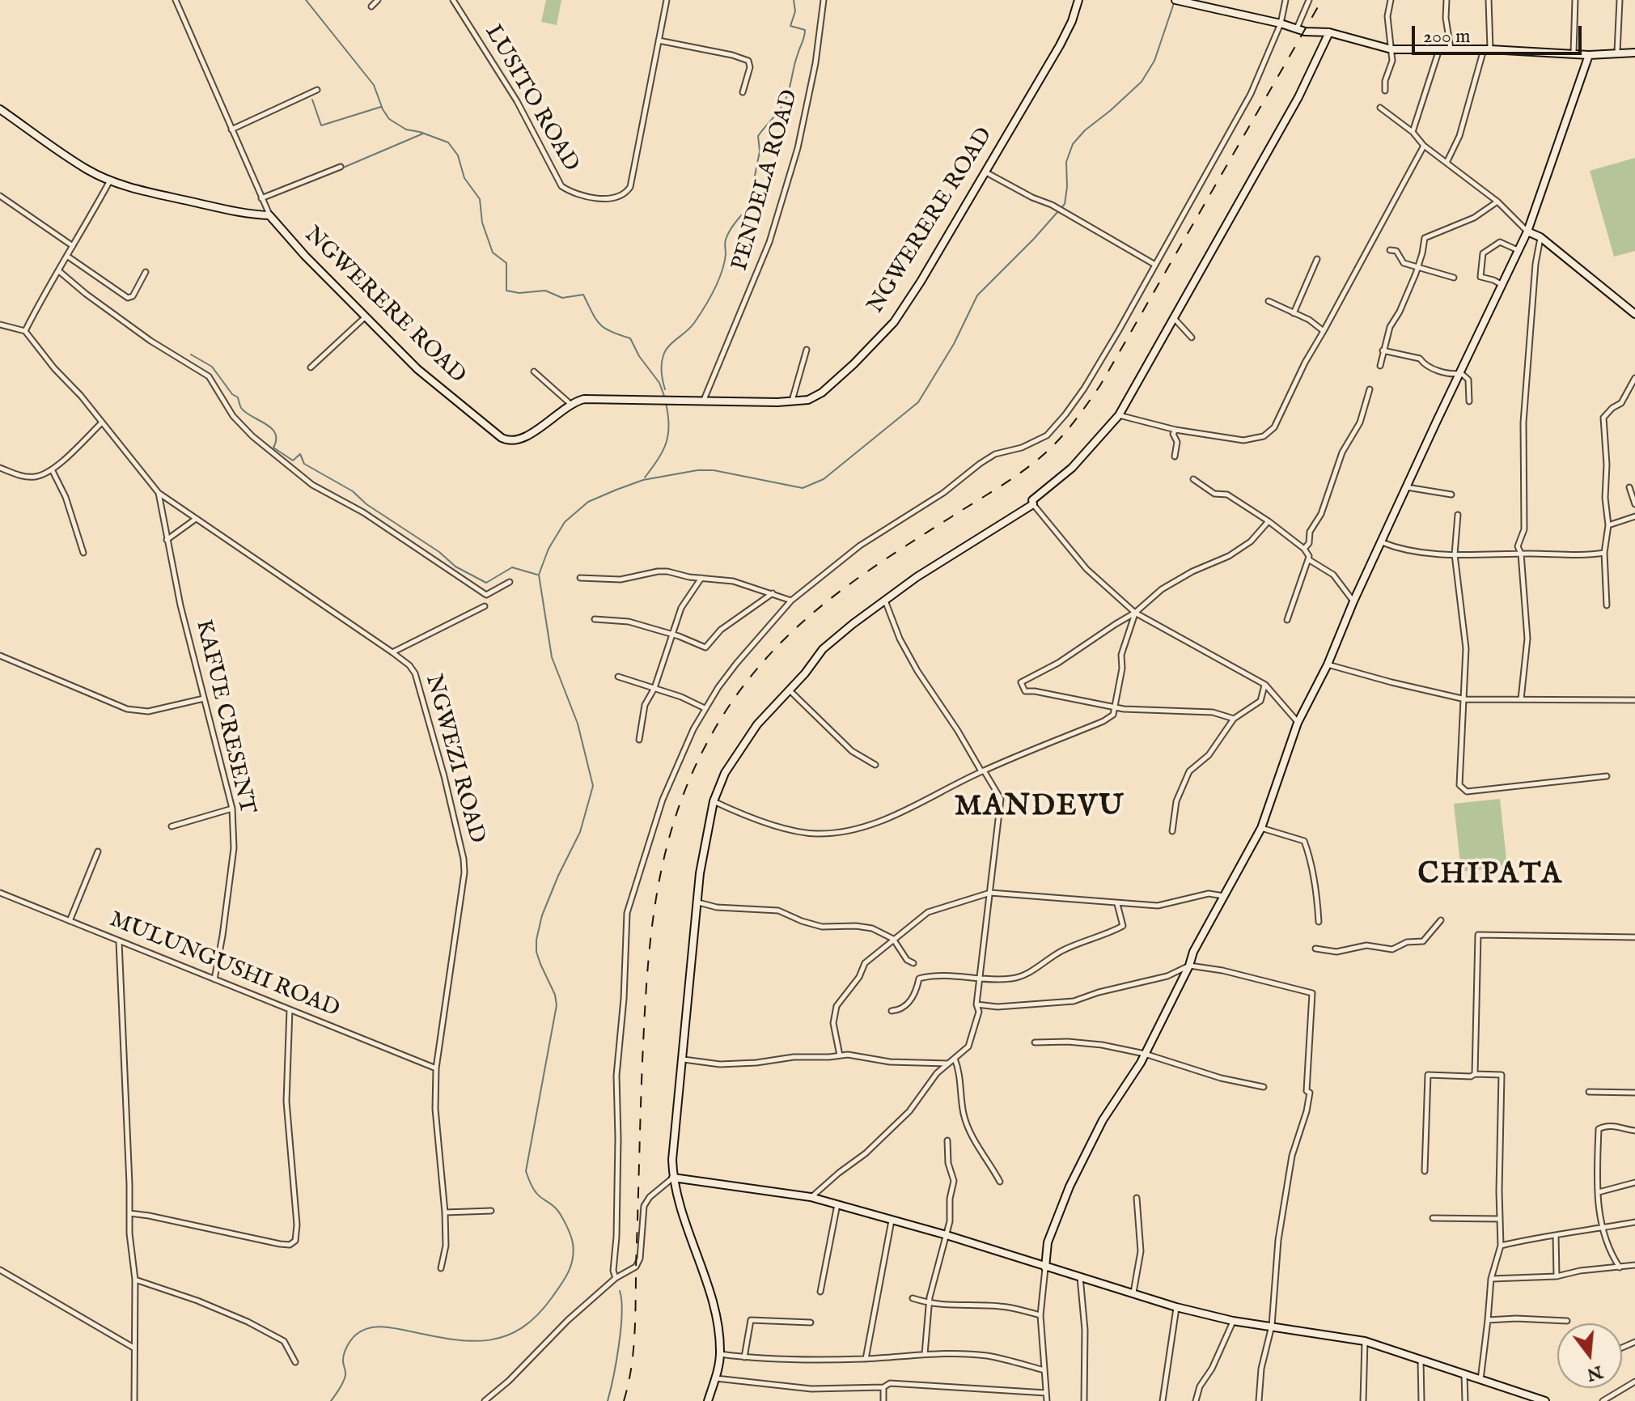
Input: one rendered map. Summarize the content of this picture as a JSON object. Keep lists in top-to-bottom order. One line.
{"streets":{"street":["LUSITO ROAD","PENDELA ROAD","NGWERERE ROAD","KAFUE CRESENT","NGWEZI ROAD","MULUNGUSHI ROAD"]},"crossings":[["PENDELA ROAD","NGWERERE ROAD"],["KAFUE CRESENT","NGWEZI ROAD"],["KAFUE CRESENT","MULUNGUSHI ROAD"],["NGWEZI ROAD","MULUNGUSHI ROAD"]],"districts":["MANDEVU","CHIPATA"],"scale_bar":"200 m","north":"bottom"}
